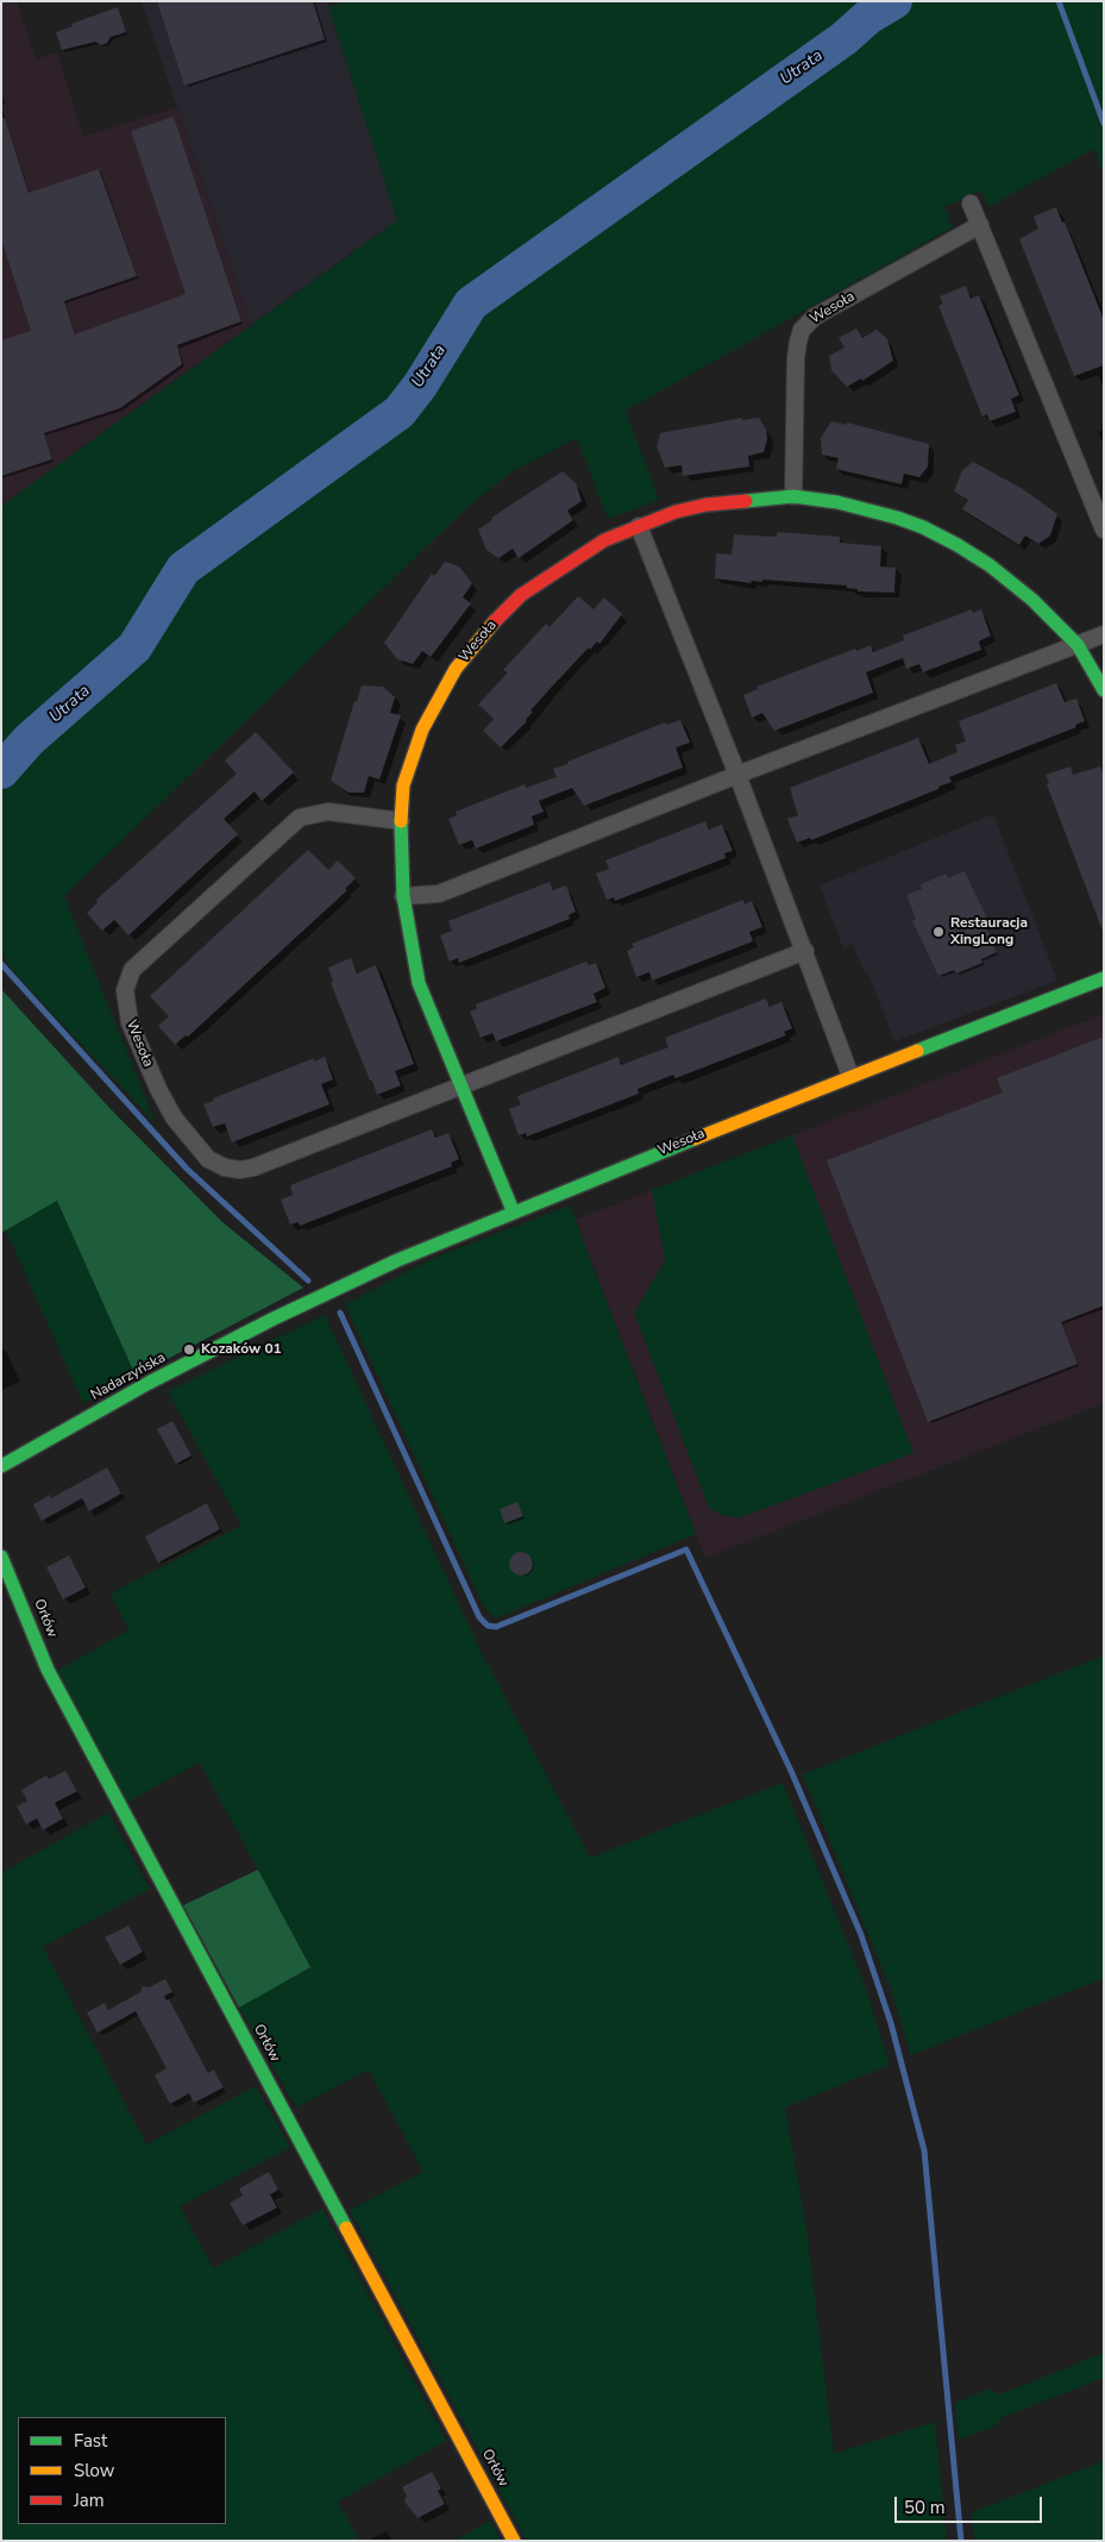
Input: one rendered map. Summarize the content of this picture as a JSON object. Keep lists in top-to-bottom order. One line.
{"streets":{"street":["Wesoła","Nadarzyńska","Orłów"]},"crossings":[["Wesoła","Nadarzyńska"]],"water":["Utrata"],"places":["Restauracja XingLong","Kozaków 01"],"legend":["Fast","Slow","Jam"],"scale_bar":"50 m"}
